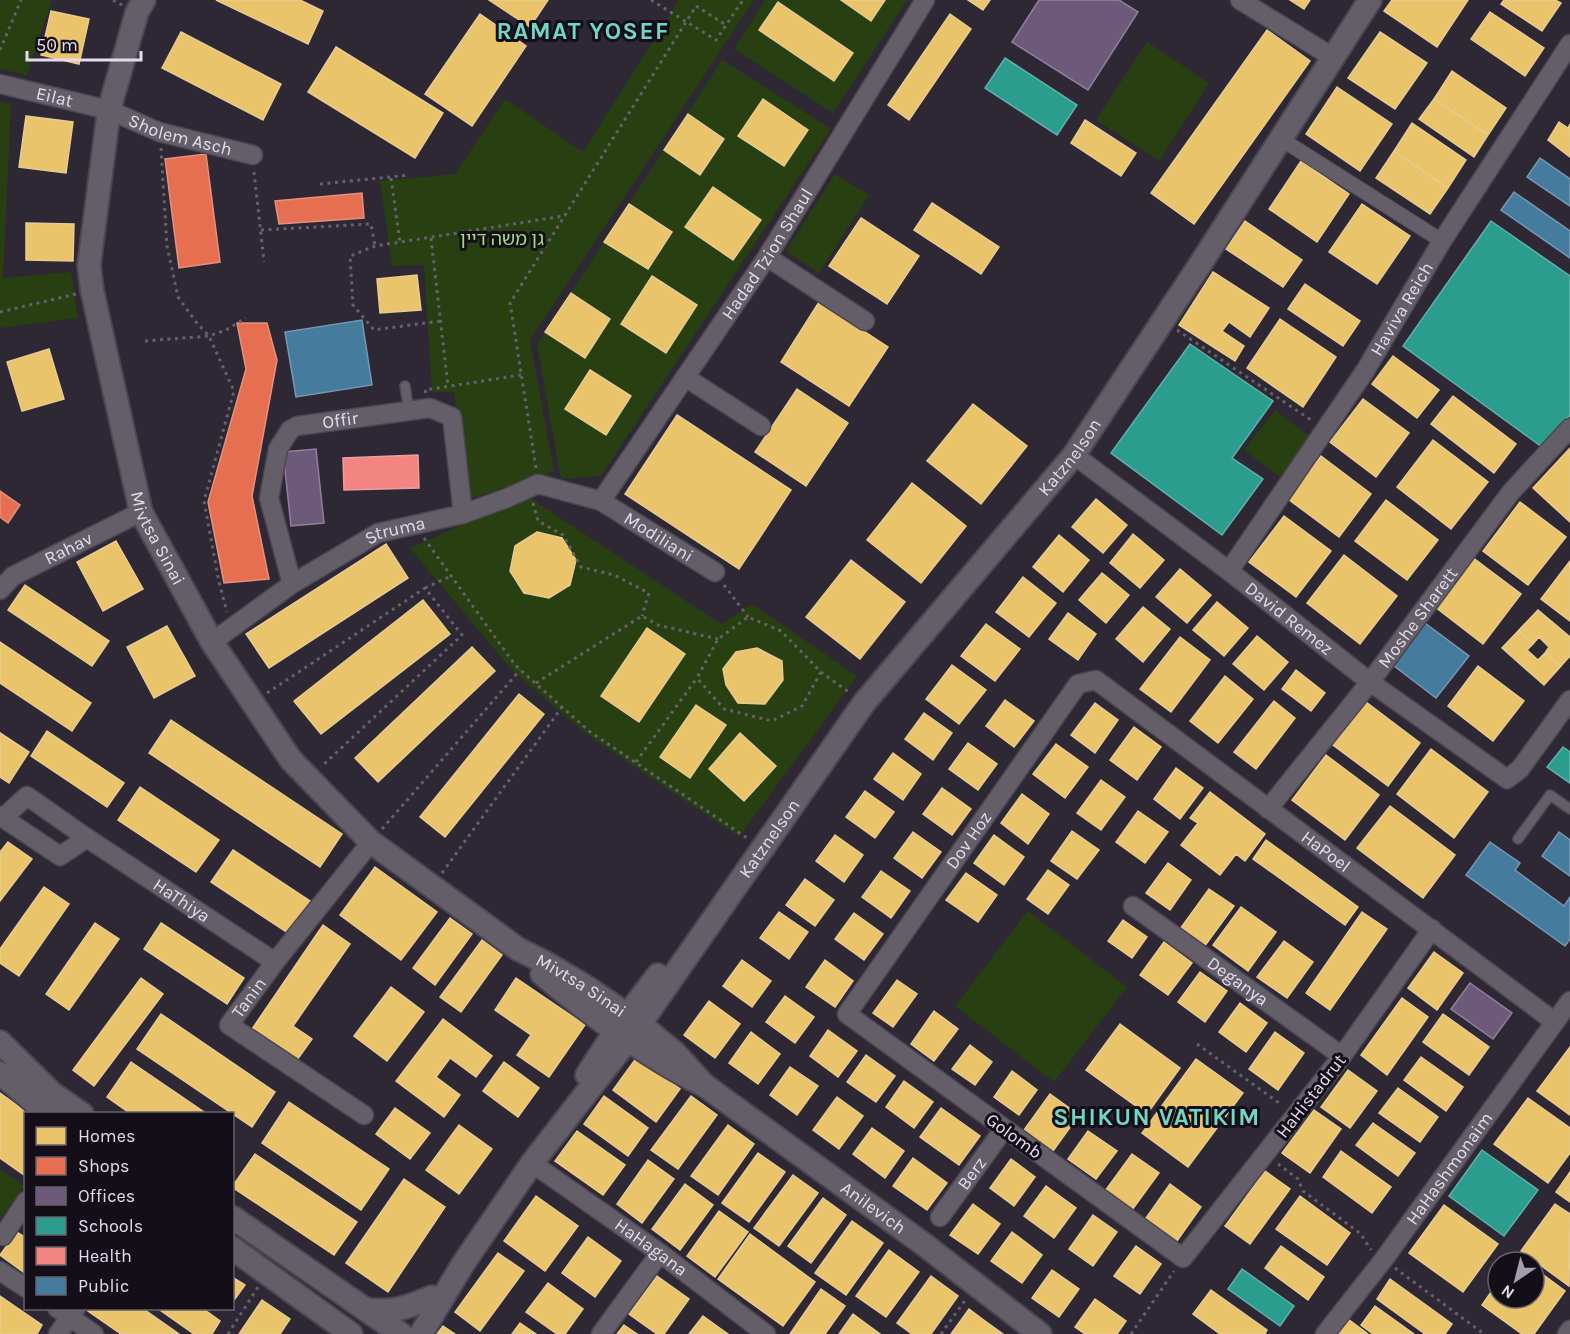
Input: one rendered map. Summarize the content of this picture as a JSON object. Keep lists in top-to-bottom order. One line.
{"streets":{"street":["Eilat","Sholem Asch","Hadad Tzion Shaul","Haviva Reich","Offir","Katznelson","Struma","Modiliani","Mivtsa Sinai","Rahav","Moshe Sharett","David Remez","Dov Hoz","HaPoel","HaThiya","Deganya","Tanin","HaHistadrut","Golomb","HaHashmonaim","Berz","Anilevich","HaHagana"]},"crossings":[["Eilat","Sholem Asch"],["Eilat","Mivtsa Sinai"],["Sholem Asch","Mivtsa Sinai"],["Hadad Tzion Shaul","Modiliani"],["Haviva Reich","David Remez"],["Offir","Struma"],["Katznelson","Mivtsa Sinai"],["Katznelson","David Remez"],["Katznelson","Anilevich"],["Katznelson","HaHagana"],["Struma","Mivtsa Sinai"],["Mivtsa Sinai","Rahav"],["Mivtsa Sinai","Tanin"],["Mivtsa Sinai","Anilevich"],["Moshe Sharett","David Remez"],["Moshe Sharett","HaPoel"],["Dov Hoz","HaPoel"],["Dov Hoz","Golomb"],["HaPoel","HaHistadrut"],["HaPoel","HaHashmonaim"],["HaThiya","Tanin"],["Deganya","HaHistadrut"],["HaHistadrut","Golomb"],["Golomb","Berz"]],"districts":["RAMAT YOSEF","SHIKUN VATIKIM"],"parks":["גן משה דיין"],"legend":["Homes","Shops","Offices","Schools","Health","Public"],"scale_bar":"50 m","north":"bottom left"}
